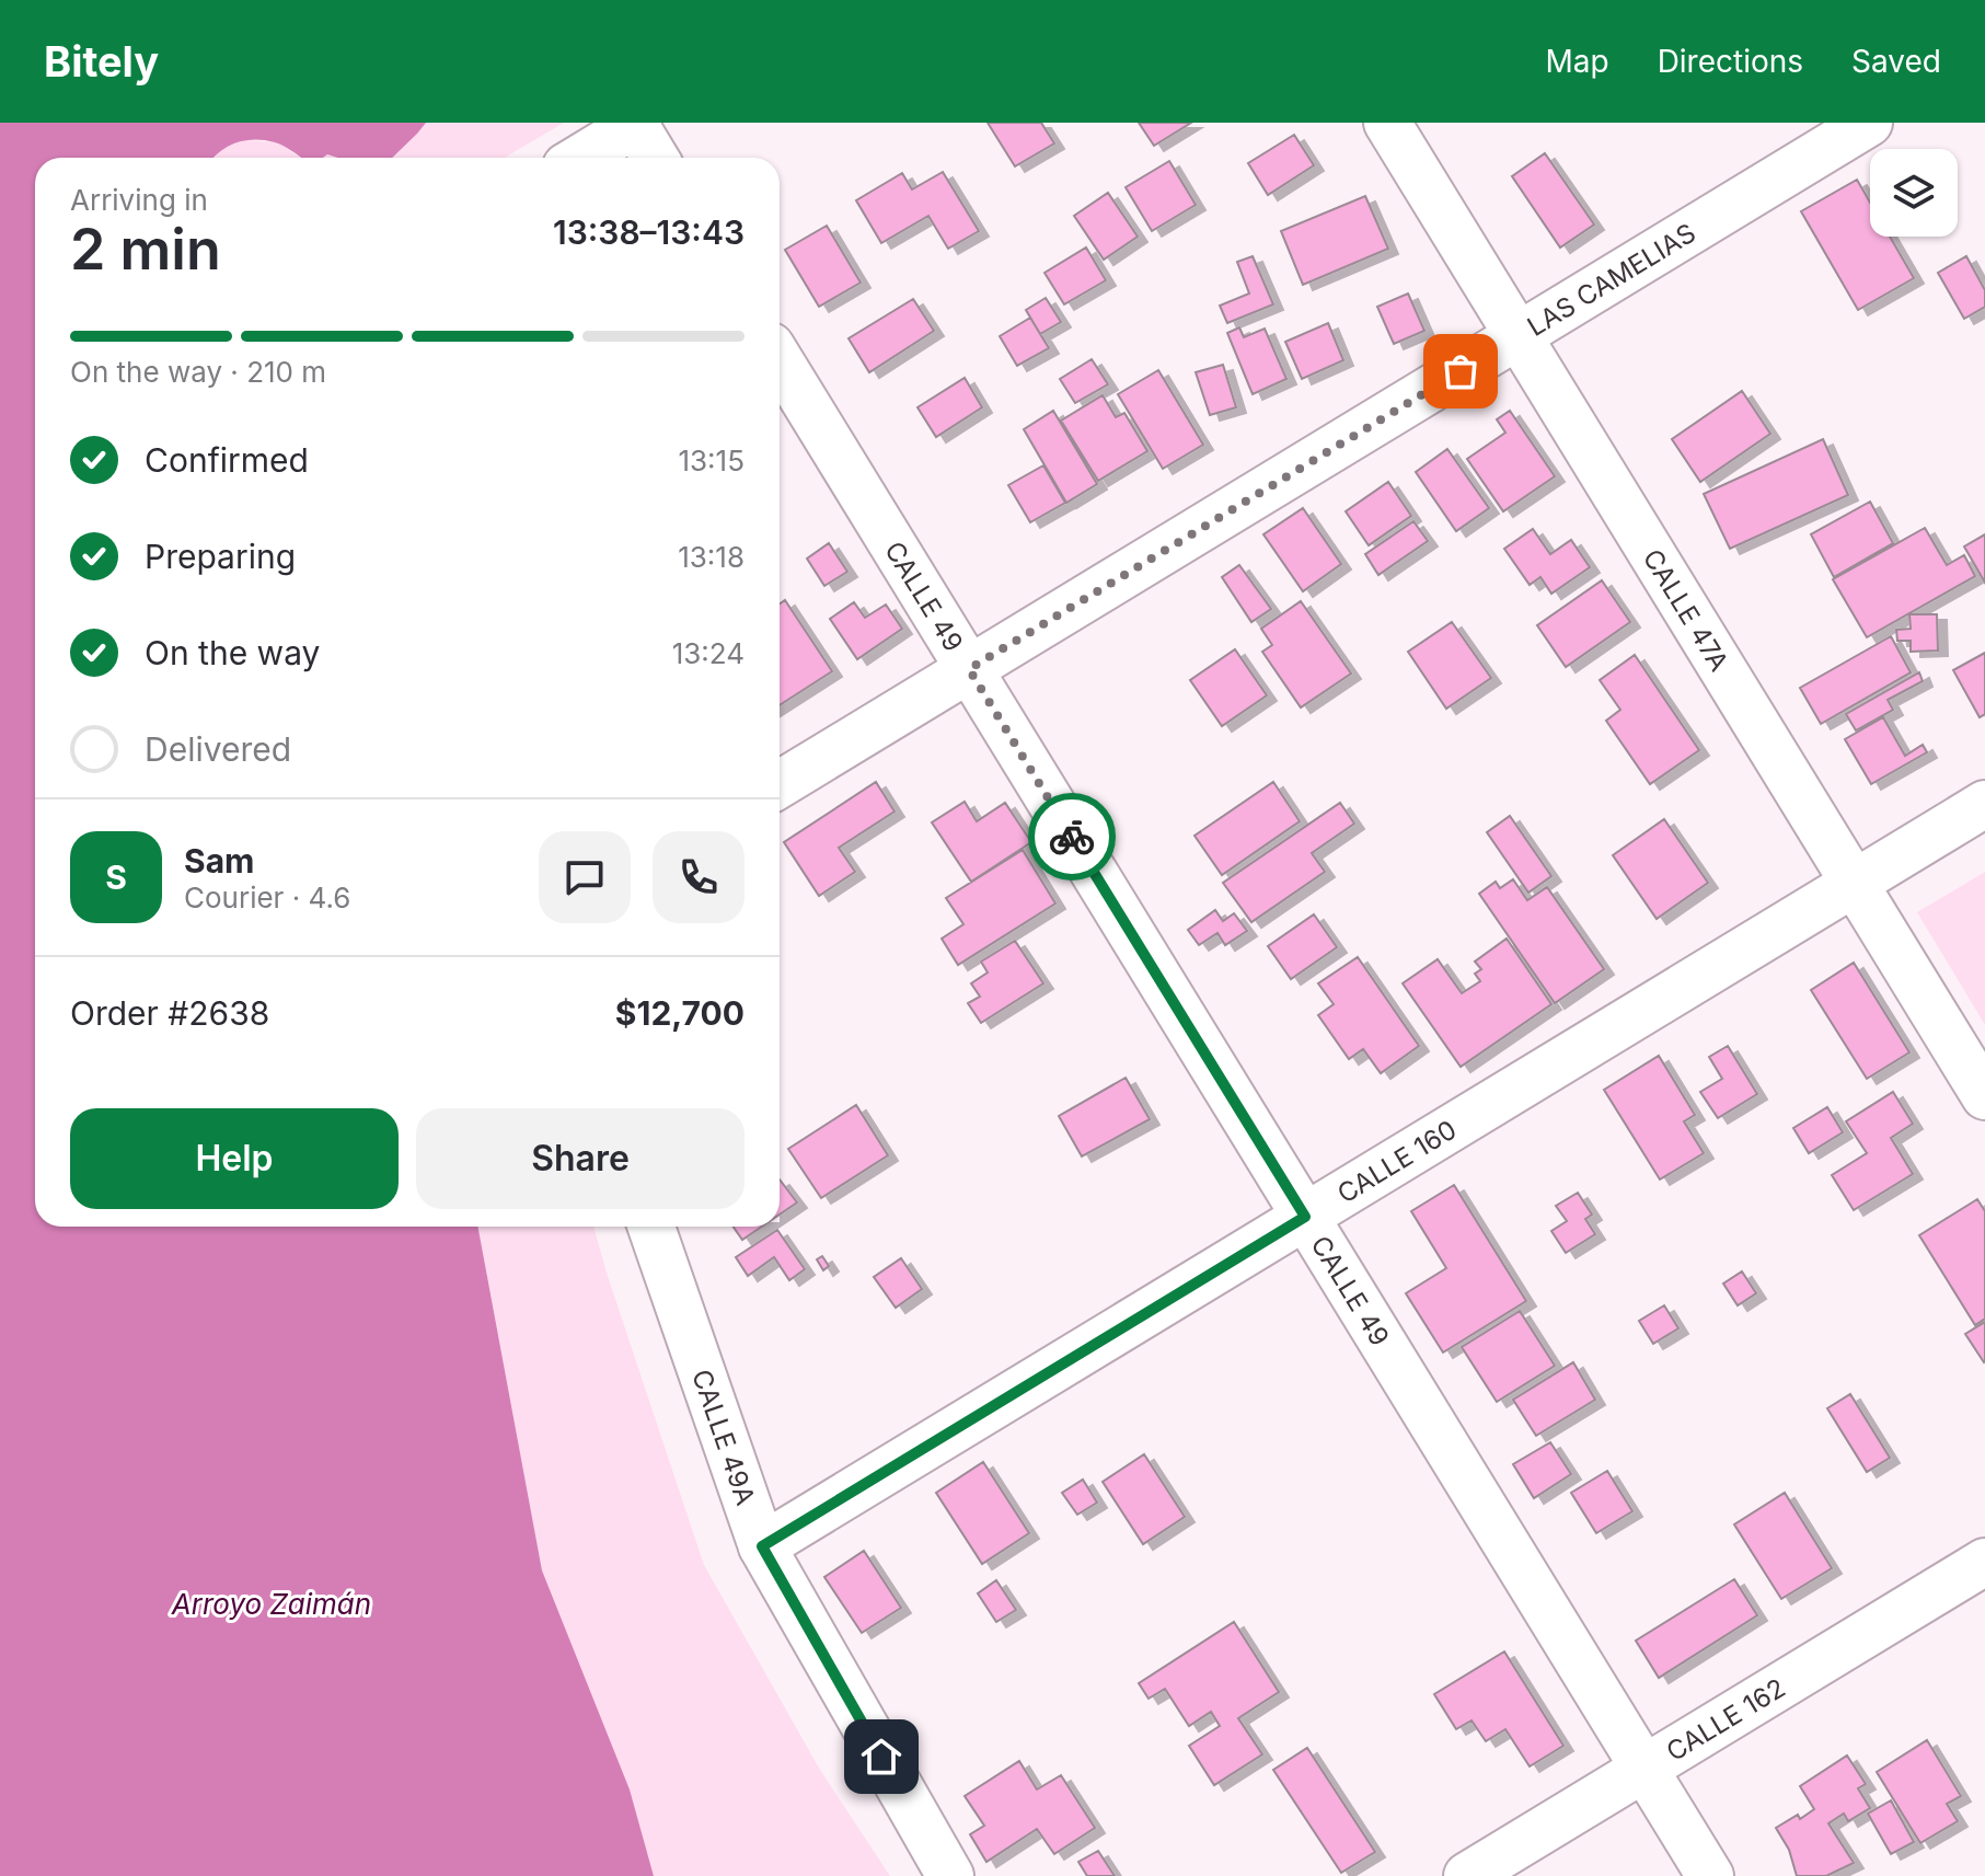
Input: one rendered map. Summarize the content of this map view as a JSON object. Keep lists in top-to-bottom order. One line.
{"streets":{"street":["LAS CAMELIAS","CALLE 49","CALLE 47A","CALLE 160","CALLE 49A","CALLE 162"]},"crossings":[["LAS CAMELIAS","CALLE 49"],["LAS CAMELIAS","CALLE 47A"],["CALLE 49","CALLE 160"],["CALLE 49","CALLE 162"],["CALLE 47A","CALLE 160"],["CALLE 160","CALLE 49A"]],"water":["Arroyo Zaimán"],"page":{"header":"Bitely","nav":["Map","Directions","Saved"],"heading":["2 min","Arriving in","13:38–13:43"],"panel":["Sam","Courier · 4.6","Order #2638","$12,700"],"bar":"On the way · 210 m","list":[["Confirmed","13:15"],["Preparing","13:18"],["On the way","13:24"],"Delivered"],"round":"S","buttons":["Help","Share"]}}
